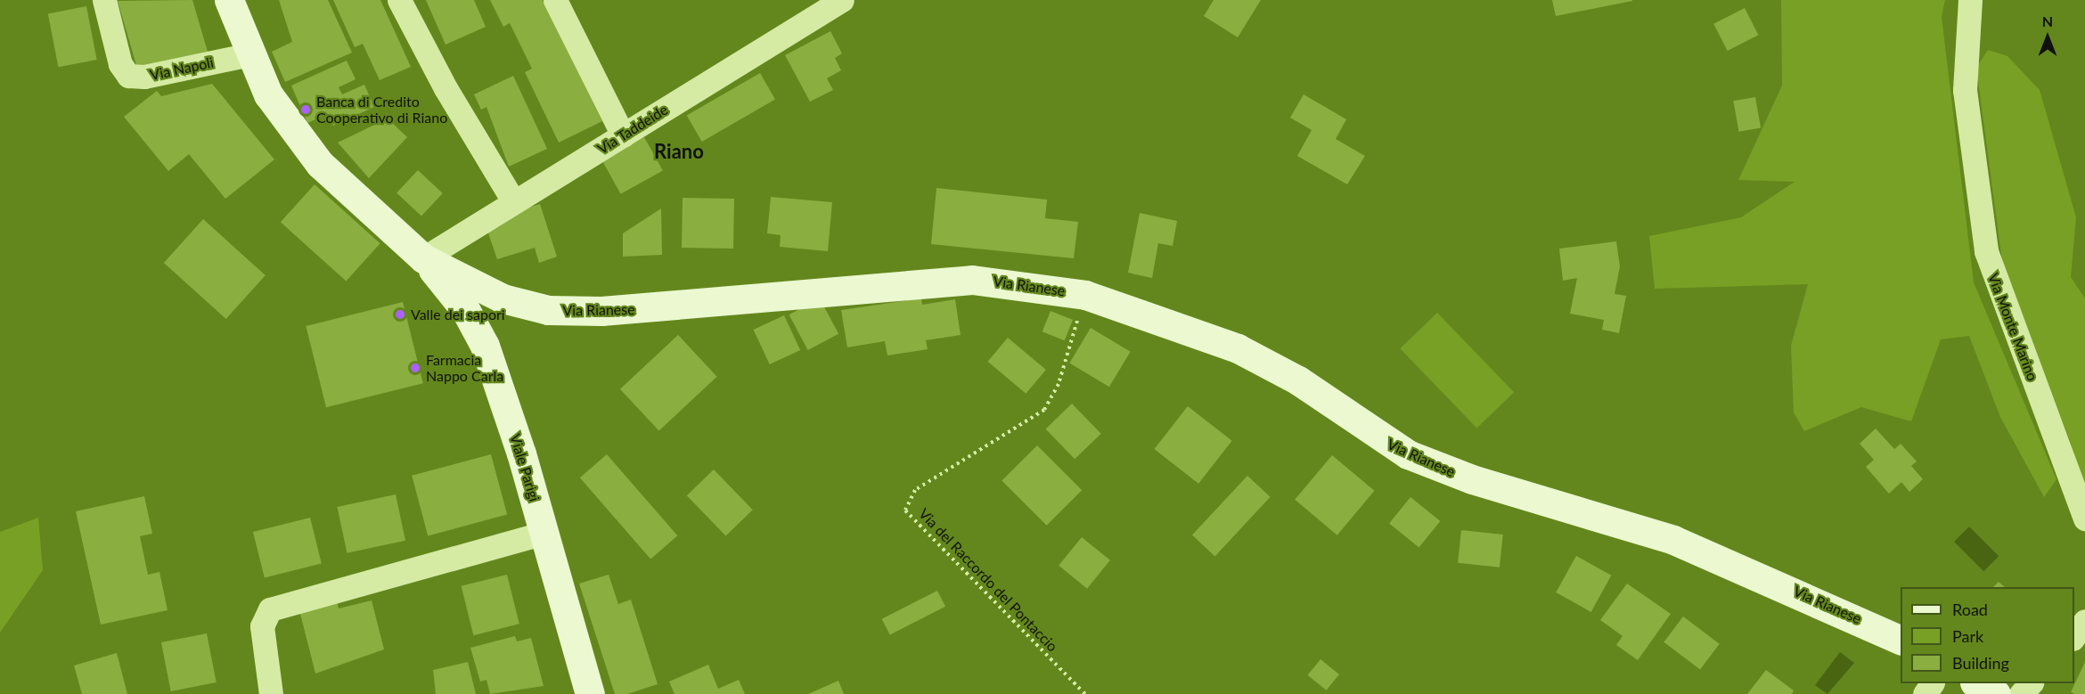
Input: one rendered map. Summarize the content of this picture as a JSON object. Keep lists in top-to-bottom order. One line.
{"streets":{"main road":["Via Rianese","Viale Parigi"],"street":["Via Napoli","Via Taddeide","Via Monte Marino"],"path":["Via del Raccordo del Pontaccio"]},"crossings":[["Via Napoli","Via Rianese"],["Via Taddeide","Via Rianese"],["Via Taddeide","Viale Parigi"],["Via Rianese","Viale Parigi"],["Via Rianese","Via del Raccordo del Pontaccio"]],"districts":["Riano"],"places":["Banca di Credito Cooperativo di Riano","Valle dei sapori","Farmacia Nappo Carla"],"legend":["Road","Park","Building"],"north":"top"}
